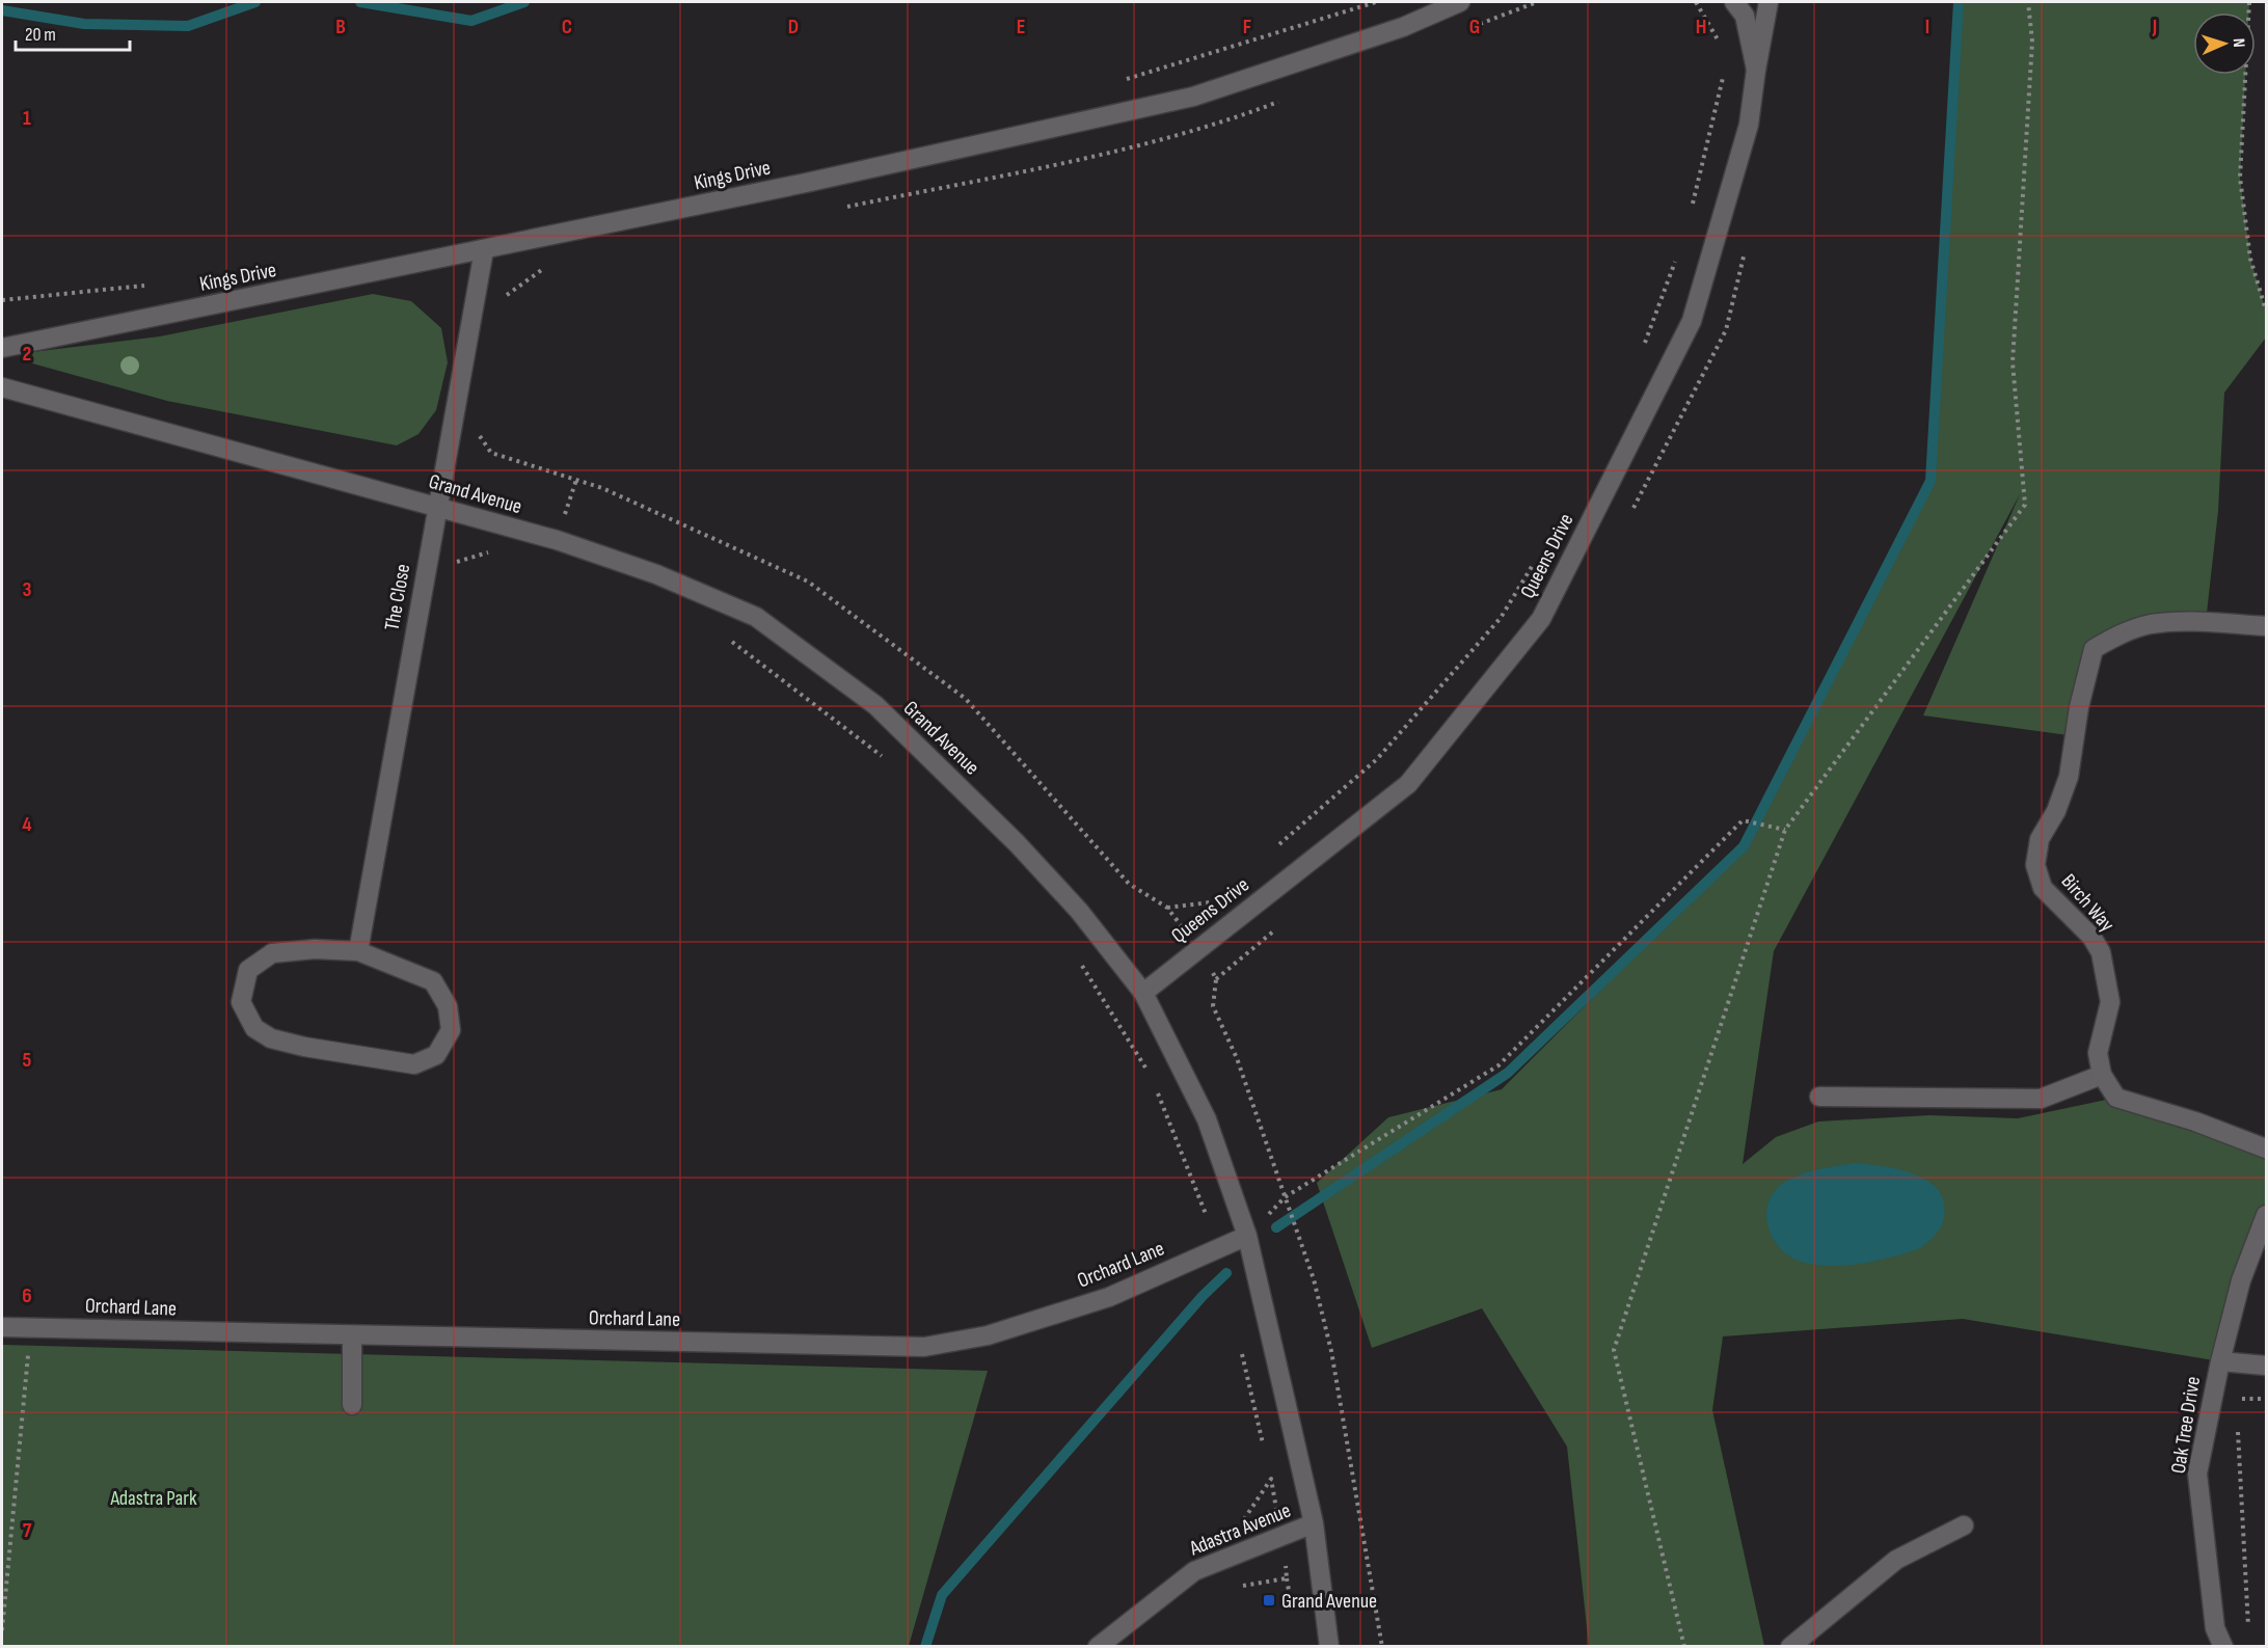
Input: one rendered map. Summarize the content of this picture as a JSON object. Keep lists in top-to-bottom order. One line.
{"streets":{"street":["Kings Drive","Grand Avenue","Queens Drive","The Close","Birch Way","Orchard Lane","Oak Tree Drive","Adastra Avenue"]},"crossings":[["Kings Drive","The Close"],["Grand Avenue","Queens Drive"],["Grand Avenue","The Close"],["Grand Avenue","Orchard Lane"],["Grand Avenue","Adastra Avenue"]],"parks":["Adastra Park"],"places":{"transit":["Grand Avenue"]},"scale_bar":"20 m","north":"right","grid":{"columns":["B","C","D","E","F","G","H","I","J"],"rows":["1","2","3","4","5","6","7"]}}
